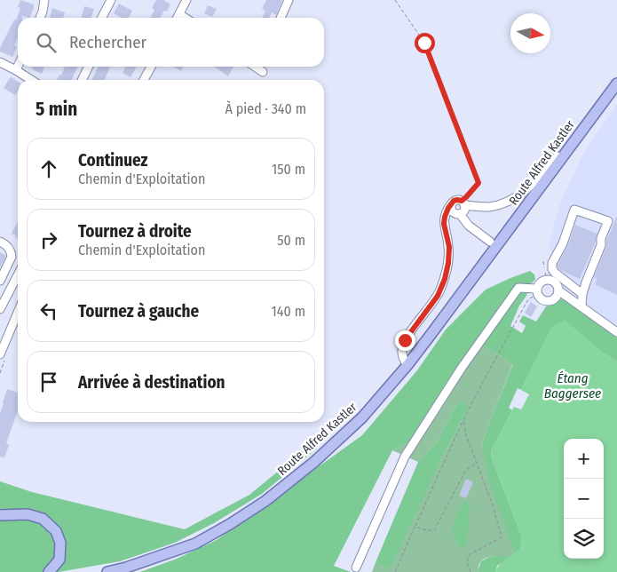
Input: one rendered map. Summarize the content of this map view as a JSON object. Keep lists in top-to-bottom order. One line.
{"streets":{"main road":["Route Alfred Kastler"]},"water":["Étang Baggersee"],"north":"right","page":{"search":"Rechercher","heading":["5 min","À pied · 340 m"],"list":[["Continuez","Chemin d'Exploitation","150 m"],["Tournez à droite","Chemin d'Exploitation","50 m"],["Tournez à gauche","140 m"],"Arrivée à destination"],"map_buttons":["+","−"]}}
